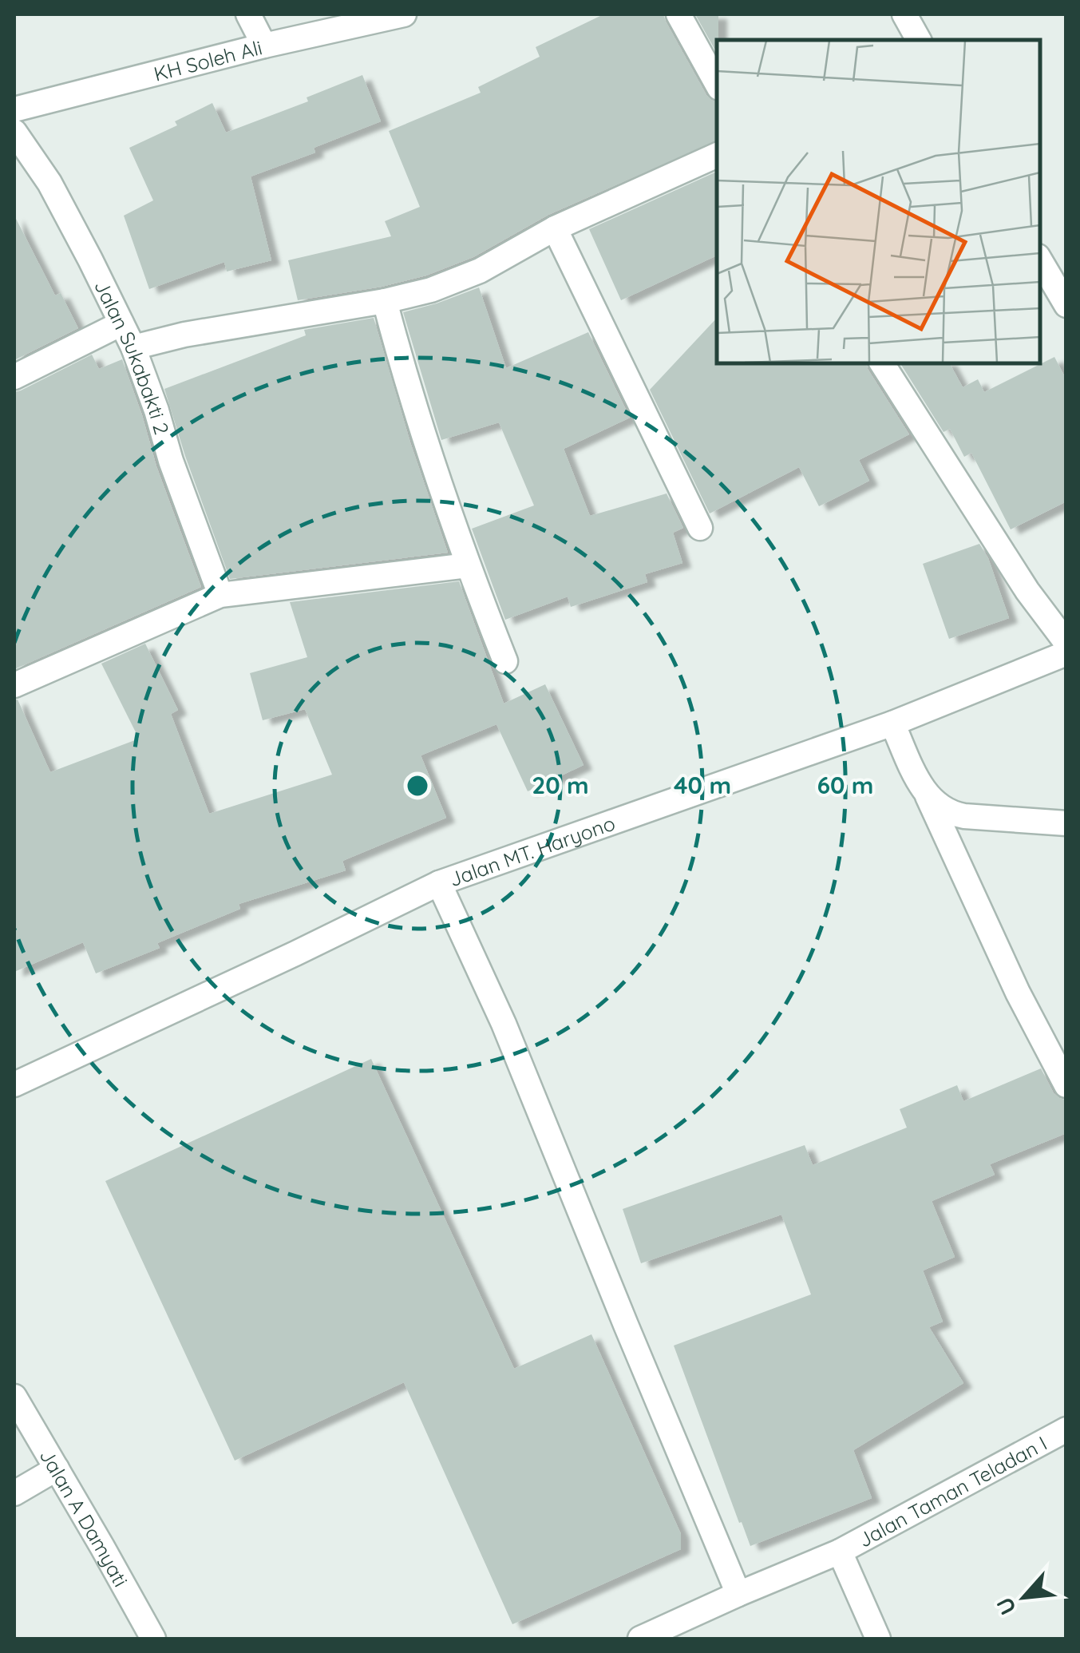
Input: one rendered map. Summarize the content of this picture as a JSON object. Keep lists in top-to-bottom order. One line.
{"streets":{"street":["KH Soleh Ali","Jalan Sukabakti 2","Jalan MT. Haryono","Jalan Taman Teladan I","Jalan A Damyati"]},"north":"bottom left","rings":["20 m","40 m","60 m"]}
